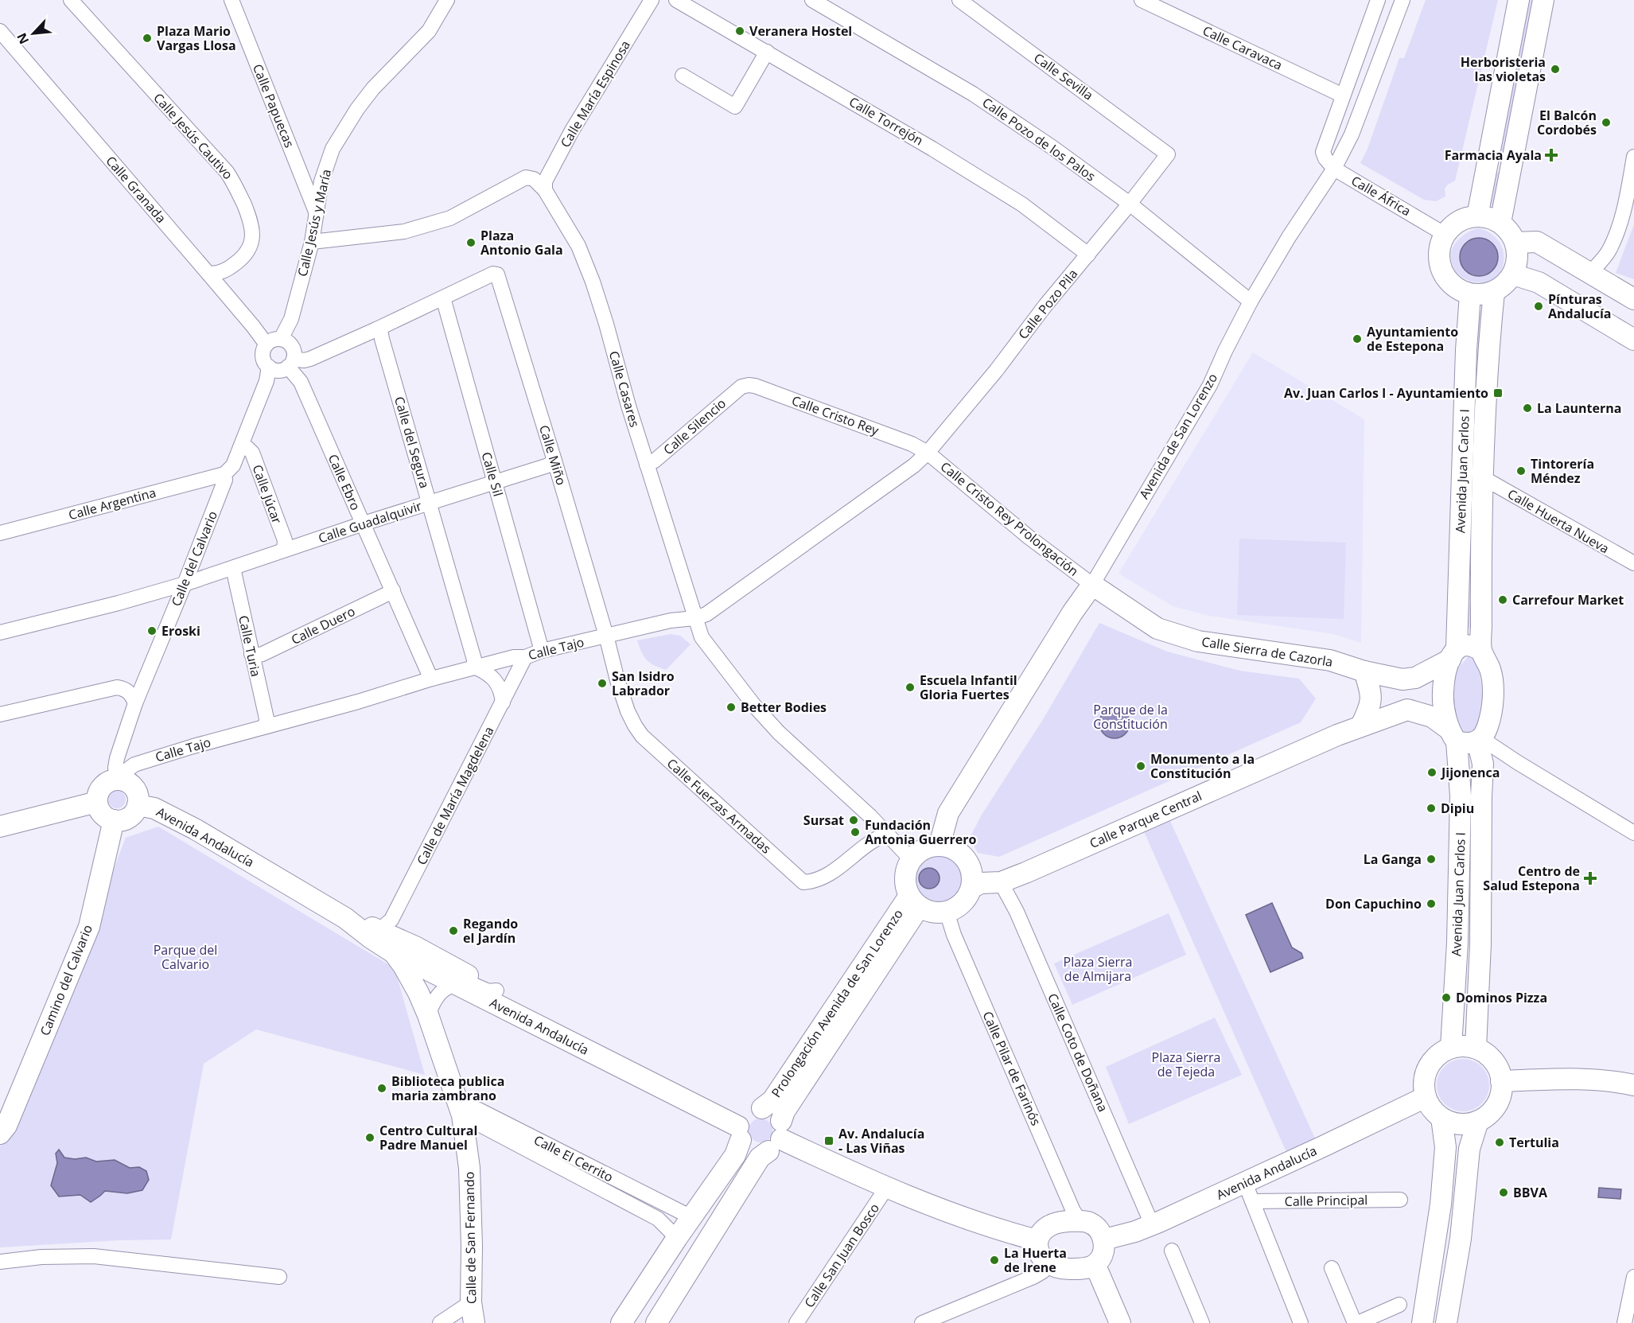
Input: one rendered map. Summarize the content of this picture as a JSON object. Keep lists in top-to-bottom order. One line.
{"streets":{"main road":["Avenida de San Lorenzo","Avenida Juan Carlos I","Calle Sierra de Cazorla","Calle Parque Central","Avenida Andalucía","Camino del Calvario","Prolongación Avenida de San Lorenzo","Calle de San Fernando"],"street":["Calle Caravaca","Calle Sevilla","Calle María Espinosa","Calle Papuecas","Calle Torrejón","Calle Jesús Cautivo","Calle Pozo de los Palos","Calle Granada","Calle África","Calle Jesús y María","Calle Pozo Pila","Calle Casares","Calle Cristo Rey","Calle Silencio","Calle del Segura","Calle Miño","Calle Sil","Calle Ebro","Calle Júcar","Calle Argentina","Calle Cristo Rey Prolongación","Calle Huerta Nueva","Calle Guadalquivir","Calle del Calvario","Calle Duero","Calle Turia","Calle Tajo","Calle de María Magdelena","Calle Fuerzas Armadas","Calle Coto de Doñana","Calle Pilar de Farinós","Calle El Cerrito","Calle Principal","Calle San Juan Bosco"]},"crossings":[["Calle Caravaca","Calle África"],["Calle Sevilla","Calle Pozo Pila"],["Calle María Espinosa","Calle Casares"],["Calle Papuecas","Calle Jesús y María"],["Calle Torrejón","Calle Pozo Pila"],["Calle Jesús Cautivo","Calle Granada"],["Calle Pozo de los Palos","Calle Pozo Pila"],["Calle Pozo de los Palos","Avenida de San Lorenzo"],["Calle Granada","Calle Jesús y María"],["Calle Granada","Calle Ebro"],["Calle Granada","Calle del Calvario"],["Calle África","Avenida de San Lorenzo"],["Calle África","Avenida Juan Carlos I"],["Calle Jesús y María","Calle Casares"],["Calle Jesús y María","Calle Ebro"],["Calle Jesús y María","Calle del Calvario"],["Calle Pozo Pila","Calle Cristo Rey"],["Calle Pozo Pila","Calle Cristo Rey Prolongación"],["Calle Pozo Pila","Calle Tajo"],["Calle Casares","Calle Silencio"],["Calle Casares","Calle Tajo"],["Calle Cristo Rey","Calle Silencio"],["Calle Cristo Rey","Calle Cristo Rey Prolongación"],["Calle Cristo Rey","Calle Tajo"],["Avenida de San Lorenzo","Calle Cristo Rey Prolongación"],["Avenida de San Lorenzo","Calle Sierra de Cazorla"],["Avenida de San Lorenzo","Calle Parque Central"],["Avenida de San Lorenzo","Prolongación Avenida de San Lorenzo"],["Avenida de San Lorenzo","Calle Pilar de Farinós"],["Calle del Segura","Calle Guadalquivir"],["Calle del Segura","Calle Tajo"],["Calle Miño","Calle Sil"],["Calle Miño","Calle Guadalquivir"],["Calle Miño","Calle Tajo"],["Calle Miño","Calle Fuerzas Armadas"],["Avenida Juan Carlos I","Calle Huerta Nueva"],["Avenida Juan Carlos I","Calle Sierra de Cazorla"],["Avenida Juan Carlos I","Calle Parque Central"],["Avenida Juan Carlos I","Avenida Andalucía"],["Calle Sil","Calle Guadalquivir"],["Calle Sil","Calle Tajo"],["Calle Ebro","Calle Guadalquivir"],["Calle Ebro","Calle del Calvario"],["Calle Ebro","Calle Duero"],["Calle Ebro","Calle Tajo"],["Calle Júcar","Calle Guadalquivir"],["Calle Júcar","Calle del Calvario"],["Calle Argentina","Calle del Calvario"],["Calle Cristo Rey Prolongación","Calle Tajo"],["Calle Cristo Rey Prolongación","Calle Sierra de Cazorla"],["Calle Guadalquivir","Calle del Calvario"],["Calle Guadalquivir","Calle Turia"],["Calle del Calvario","Calle Tajo"],["Calle del Calvario","Avenida Andalucía"],["Calle del Calvario","Camino del Calvario"],["Calle Duero","Calle Turia"],["Calle Turia","Calle Tajo"],["Calle Tajo","Calle de María Magdelena"],["Calle Tajo","Calle Fuerzas Armadas"],["Calle Tajo","Avenida Andalucía"],["Calle Tajo","Camino del Calvario"],["Calle de María Magdelena","Avenida Andalucía"],["Calle Parque Central","Prolongación Avenida de San Lorenzo"],["Calle Parque Central","Calle Coto de Doñana"],["Calle Parque Central","Calle Pilar de Farinós"],["Avenida Andalucía","Camino del Calvario"],["Avenida Andalucía","Prolongación Avenida de San Lorenzo"],["Avenida Andalucía","Calle Coto de Doñana"],["Avenida Andalucía","Calle Pilar de Farinós"],["Avenida Andalucía","Calle Principal"],["Avenida Andalucía","Calle de San Fernando"],["Prolongación Avenida de San Lorenzo","Calle Pilar de Farinós"],["Calle El Cerrito","Calle de San Fernando"]],"parks":["Parque de la Constitución","Parque del Calvario","Plaza Sierra de Almijara","Plaza Sierra de Tejeda"],"places":{"other":["Veranera Hostel","Plaza Mario Vargas Llosa","Herboristeria las violetas","El Balcón Cordobés","Plaza Antonio Gala","Pínturas Andalucía","Ayuntamiento de Estepona","La Launterna","Tintorería Méndez","Carrefour Market","Eroski","San Isidro Labrador","Escuela Infantil Gloria Fuertes","Better Bodies","Monumento a la Constitución","Jijonenca","Dipiu","Sursat","Fundación Antonia Guerrero","La Ganga","Don Capuchino","Regando el Jardín","Dominos Pizza","Biblioteca publica maria zambrano","Centro Cultural Padre Manuel","Tertulia","BBVA","La Huerta de Irene"],"health":["Farmacia Ayala","Centro de Salud Estepona"],"transit":["Av. Juan Carlos I - Ayuntamiento","Av. Andalucía - Las Viñas"]},"north":"bottom left"}
